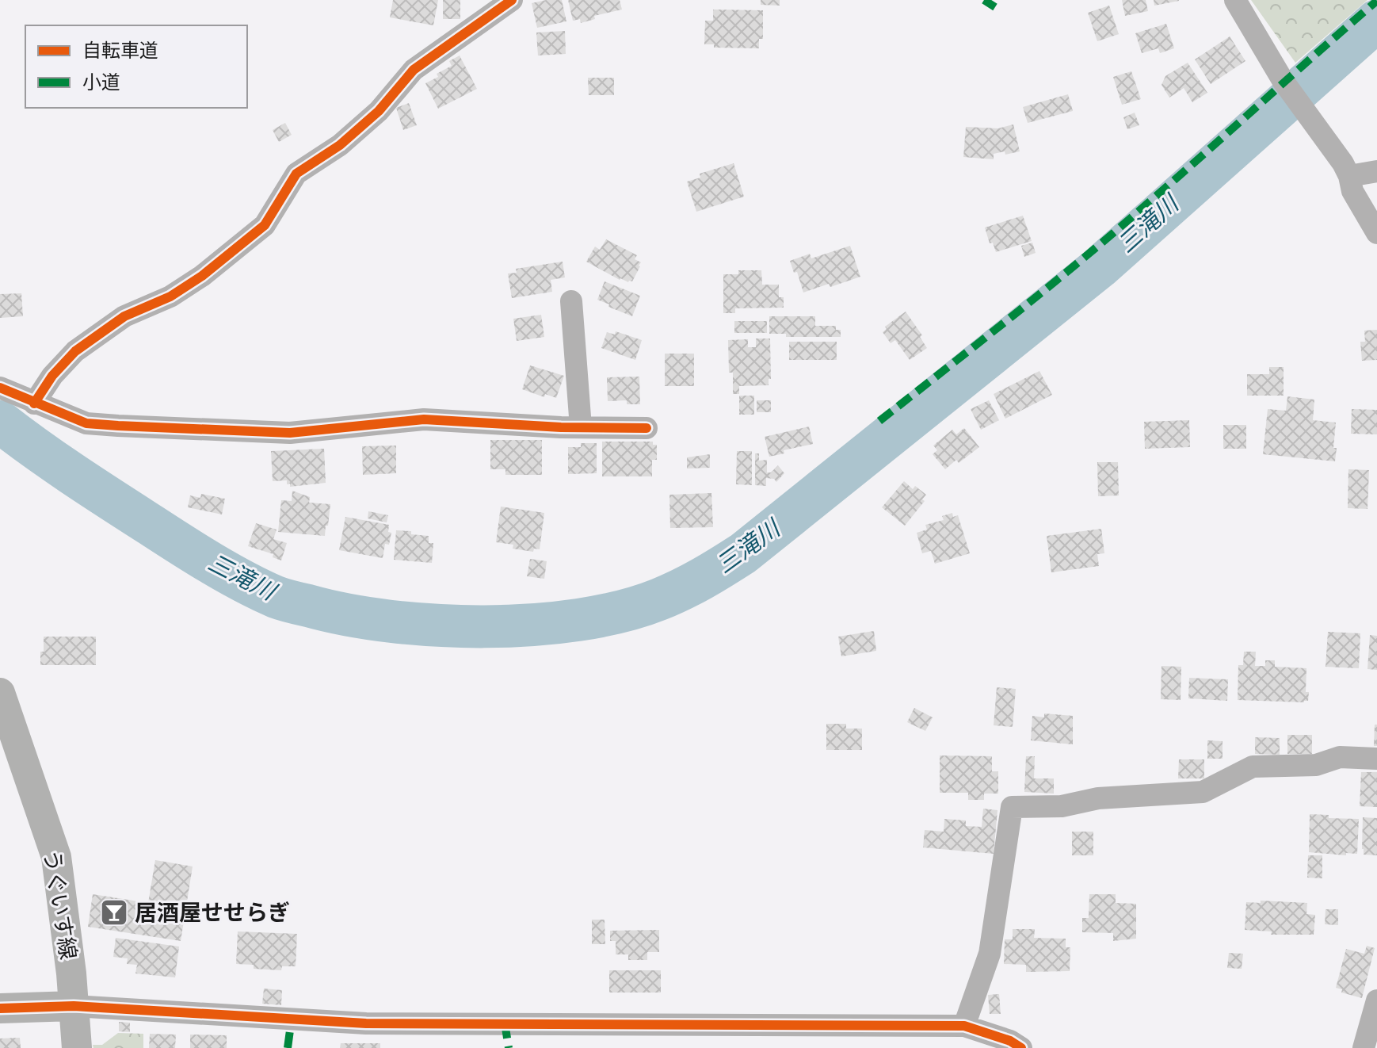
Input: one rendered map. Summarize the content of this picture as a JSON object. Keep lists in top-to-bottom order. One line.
{"streets":{"street":["うぐいす線"]},"water":["三滝川"],"places":{"bar":["居酒屋せせらぎ"]},"legend":["自転車道","小道"]}
